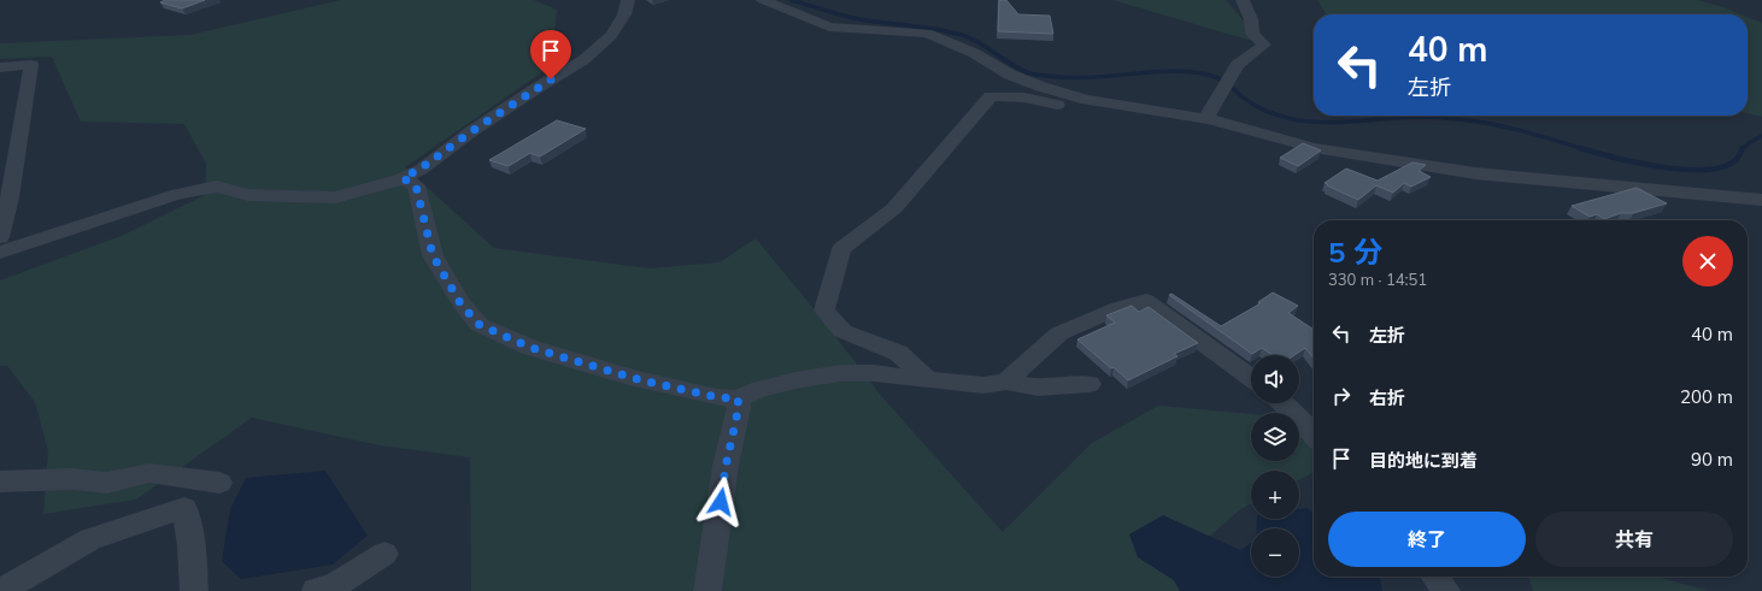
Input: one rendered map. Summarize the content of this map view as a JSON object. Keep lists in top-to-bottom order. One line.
{"page":{"turn":["40 m","左折"],"heading":["5 分","330 m · 14:51"],"list":[{"name":"左折","value":"40 m"},{"name":"右折","value":"200 m"},{"name":"目的地に到着","value":"90 m"}],"map_buttons":["+","−"],"buttons":["終了","共有"]}}
